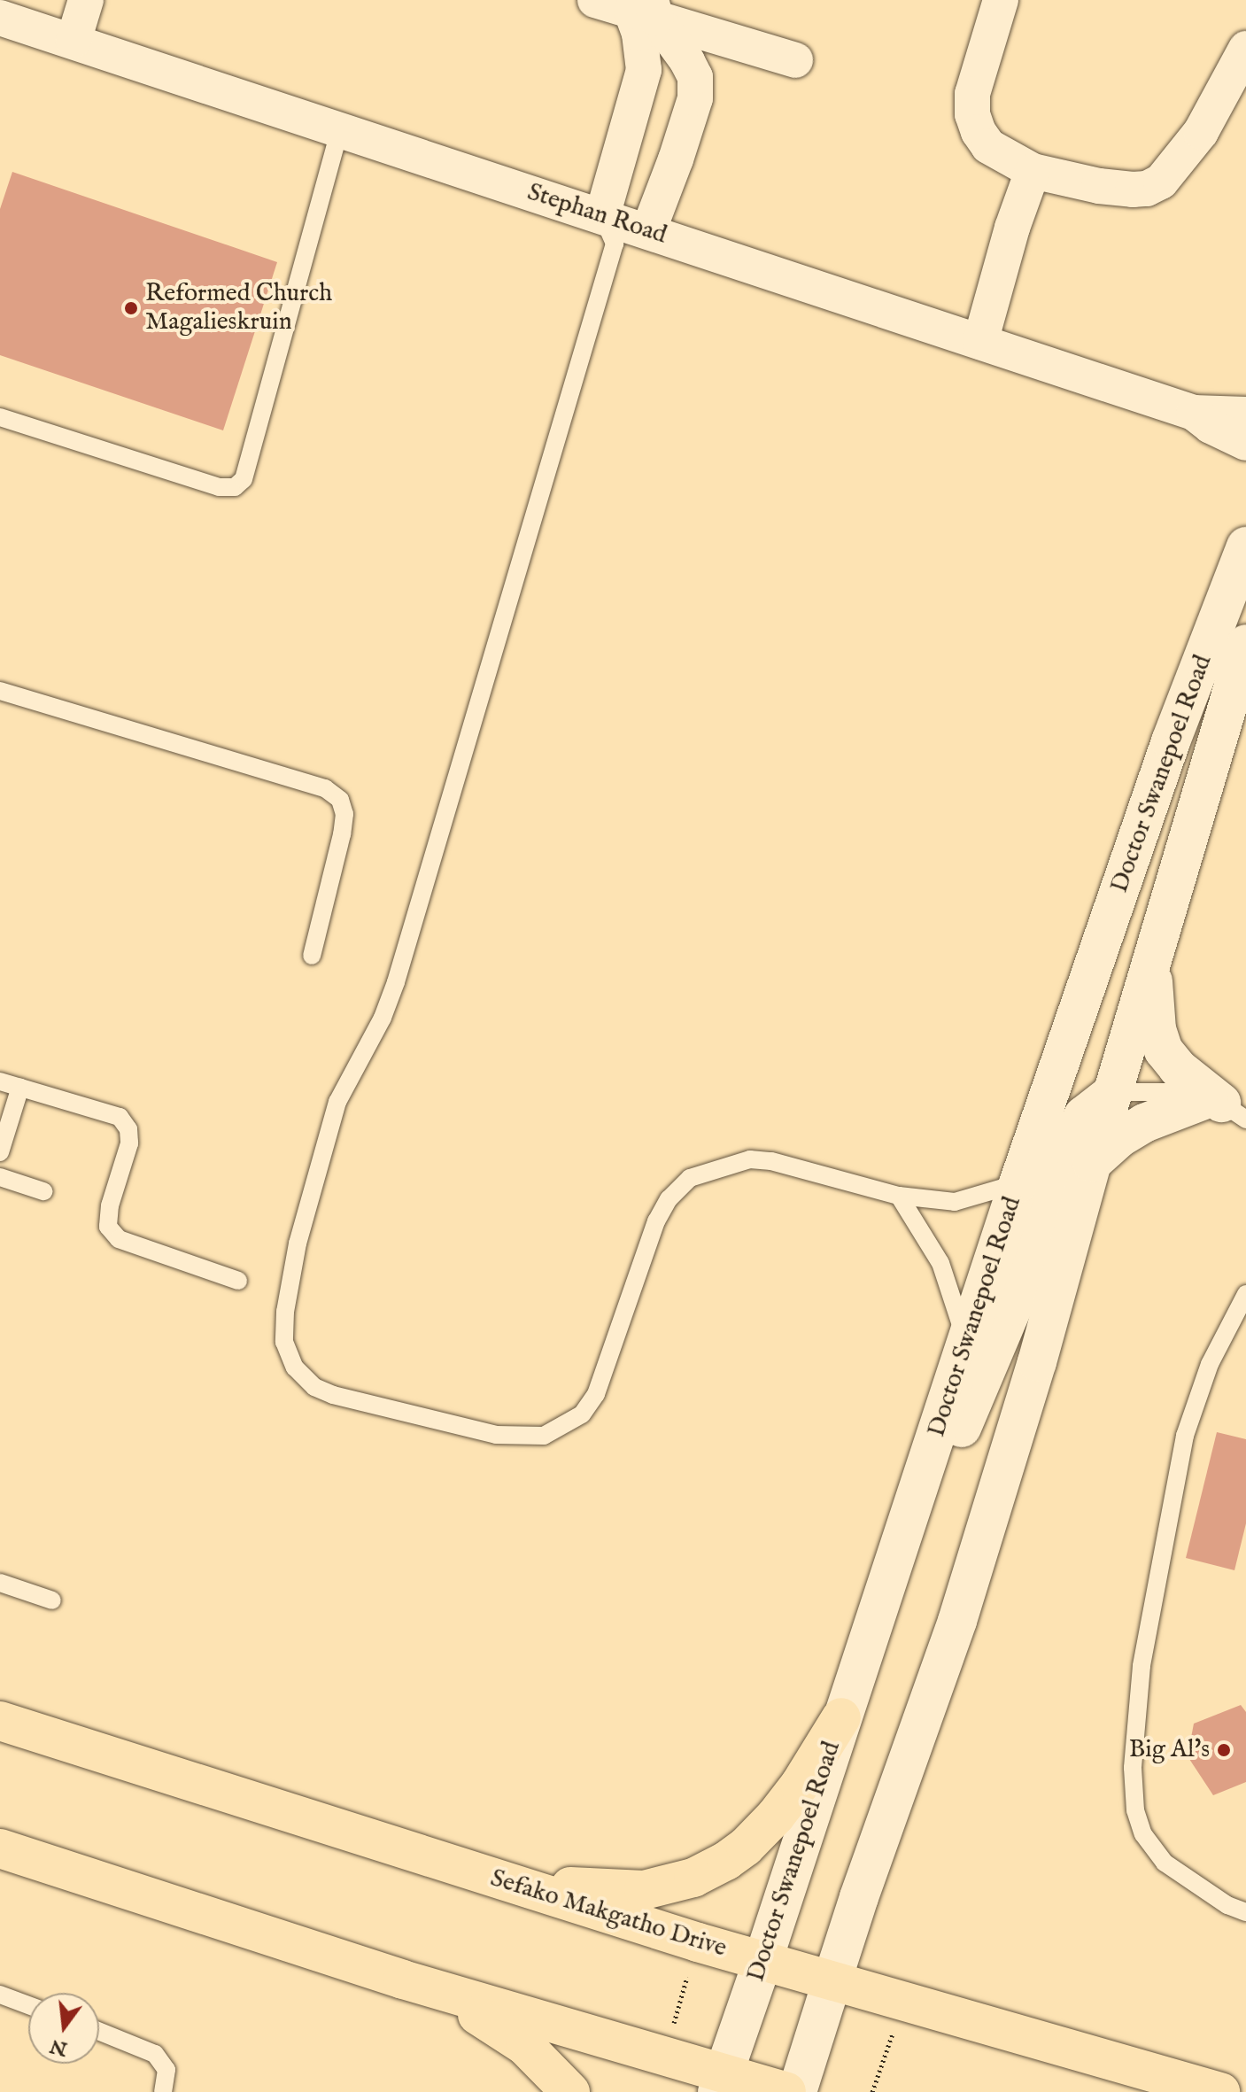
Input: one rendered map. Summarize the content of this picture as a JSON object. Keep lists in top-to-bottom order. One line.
{"streets":{"main road":["Sefako Makgatho Drive"],"street":["Stephan Road","Doctor Swanepoel Road"]},"crossings":[["Doctor Swanepoel Road","Sefako Makgatho Drive"]],"places":["Reformed Church Magalieskruin","Big Al's"],"north":"bottom"}
